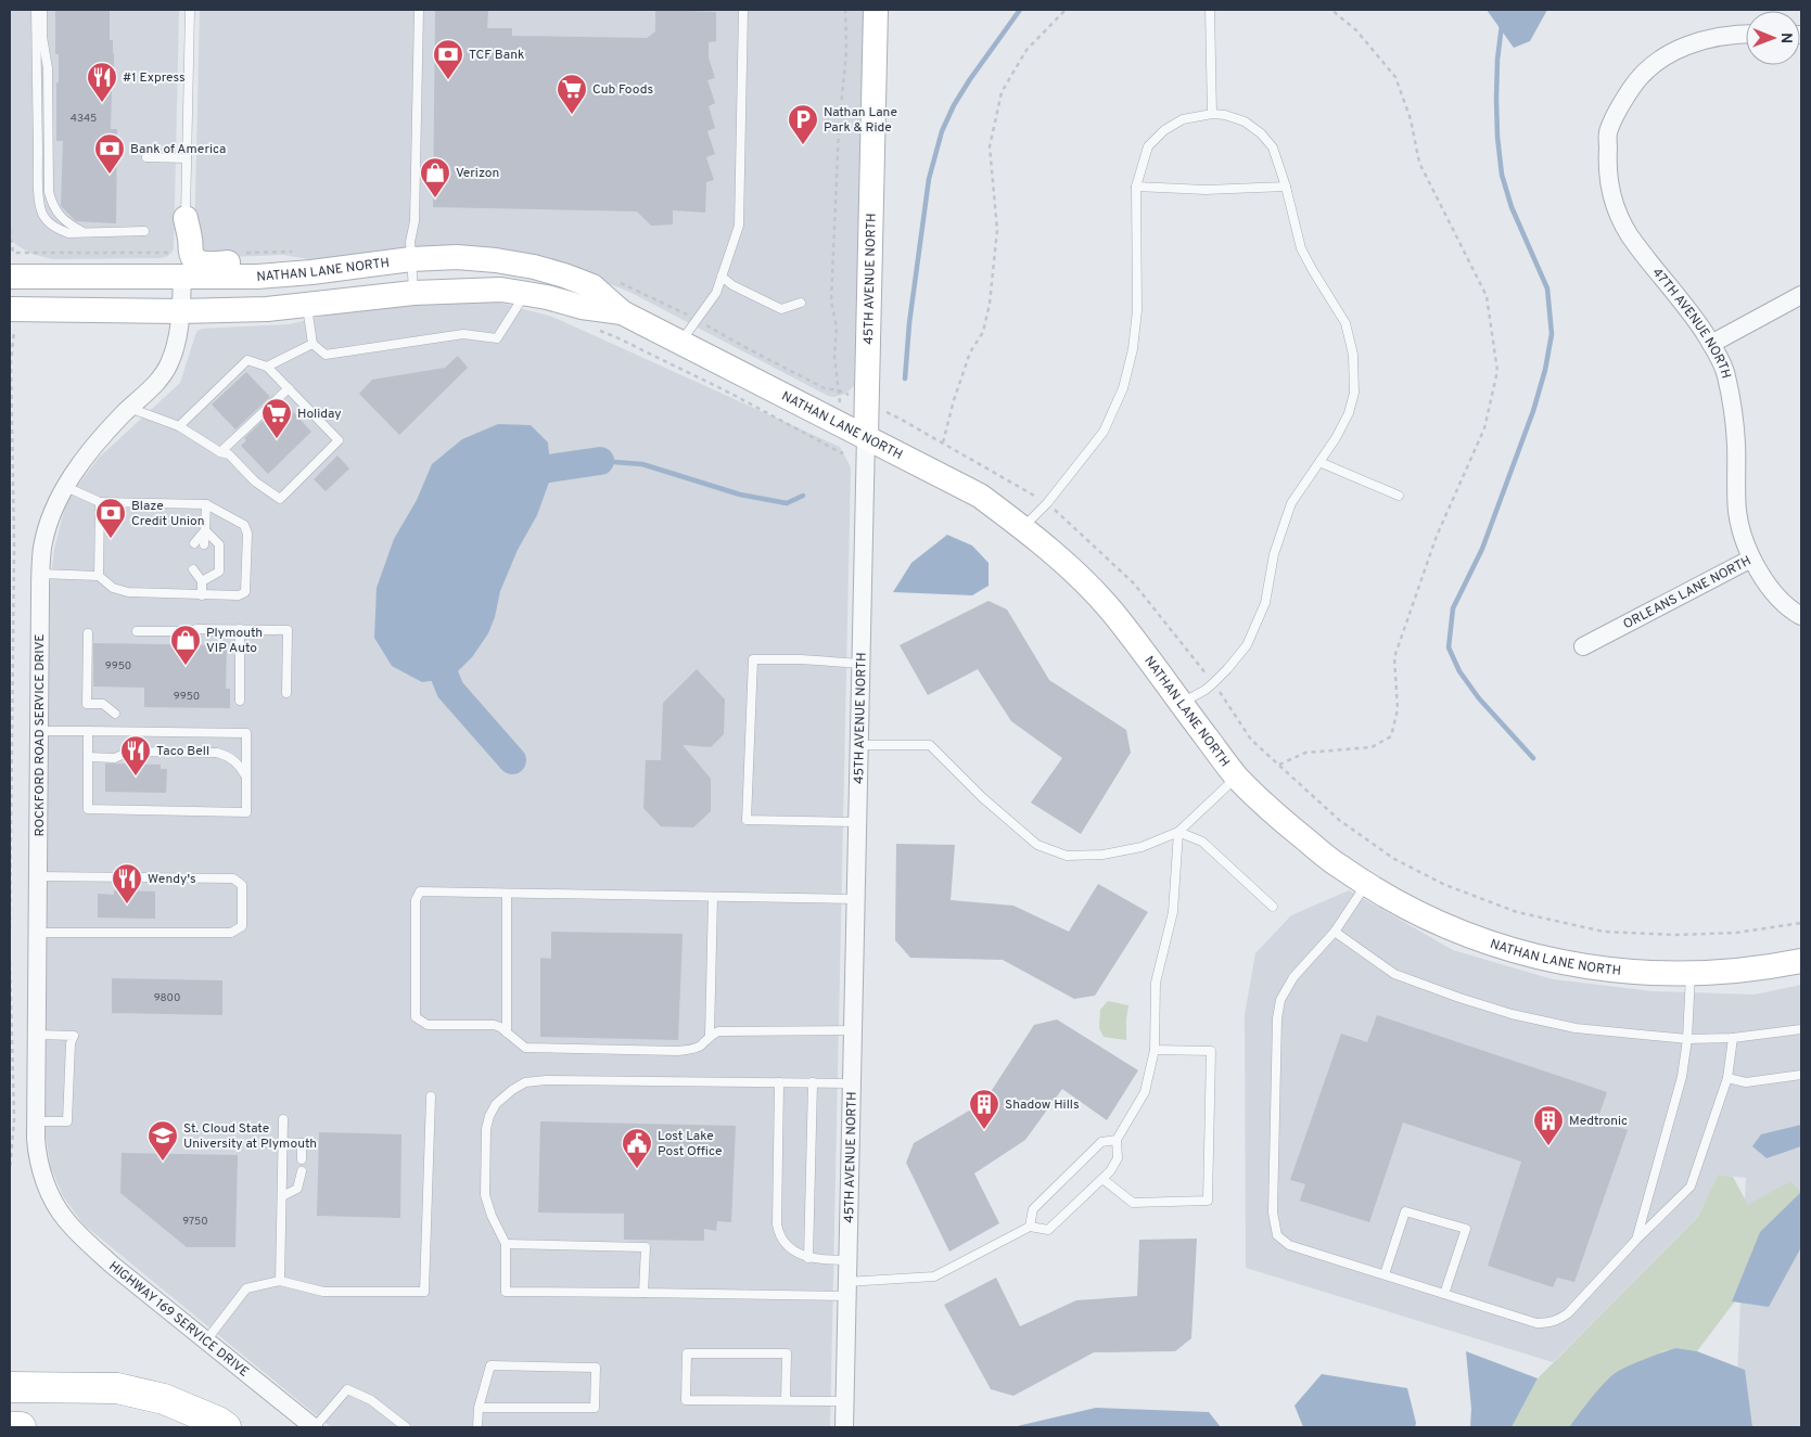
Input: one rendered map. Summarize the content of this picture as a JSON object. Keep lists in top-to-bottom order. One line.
{"streets":{"street":["NATHAN LANE NORTH","45TH AVENUE NORTH","47TH AVENUE NORTH","ORLEANS LANE NORTH","ROCKFORD ROAD SERVICE DRIVE","HIGHWAY 169 SERVICE DRIVE"]},"crossings":[["NATHAN LANE NORTH","45TH AVENUE NORTH"],["NATHAN LANE NORTH","ROCKFORD ROAD SERVICE DRIVE"],["47TH AVENUE NORTH","ORLEANS LANE NORTH"],["ROCKFORD ROAD SERVICE DRIVE","HIGHWAY 169 SERVICE DRIVE"]],"places":{"bank":["TCF Bank","Bank of America","Blaze Credit Union"],"restaurant":["#1 Express","Taco Bell","Wendy's"],"supermarket":["Cub Foods","Holiday"],"parking":["Nathan Lane Park & Ride"],"shop":["Verizon","Plymouth VIP Auto"],"building":["Shadow Hills","Medtronic"],"school or university":["St. Cloud State University at Plymouth"],"public building":["Lost Lake Post Office"]},"house_numbers":["4345","9950","9950","9800","9750"],"north":"right"}
